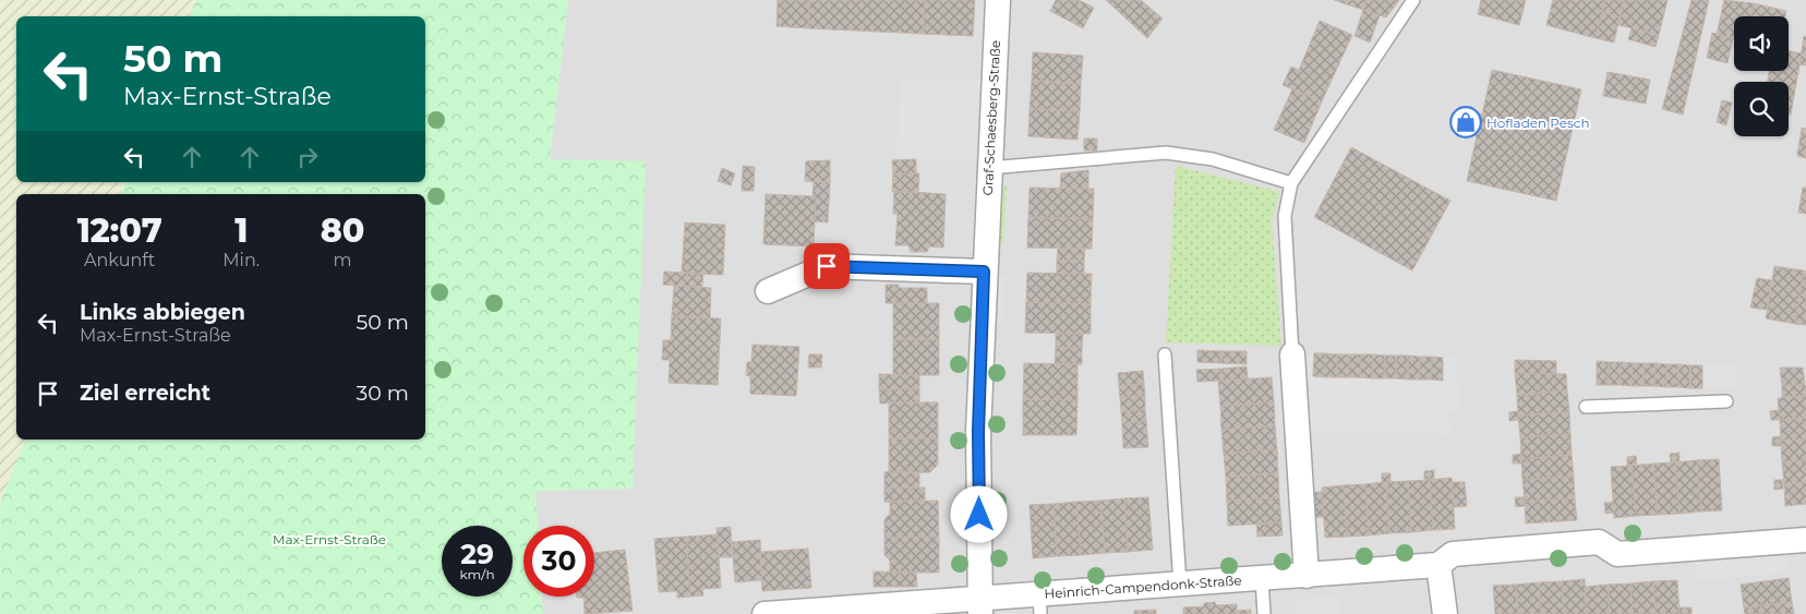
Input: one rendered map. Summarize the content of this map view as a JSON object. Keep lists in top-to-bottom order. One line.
{"streets":{"street":["Graf-Schaesberg-Straße","Heinrich-Campendonk-Straße"]},"parks":["Max-Ernst-Straße"],"places":{"shop":["Hofladen Pesch"]},"page":{"turn":["50 m","Max-Ernst-Straße"],"eta":["12:07","Ankunft","1","Min.","80","m"],"list":[{"name":"Links abbiegen","note":"Max-Ernst-Straße","value":"50 m"},{"name":"Ziel erreicht","value":"30 m"}],"speed":"29 km/h","limit":"30"}}
